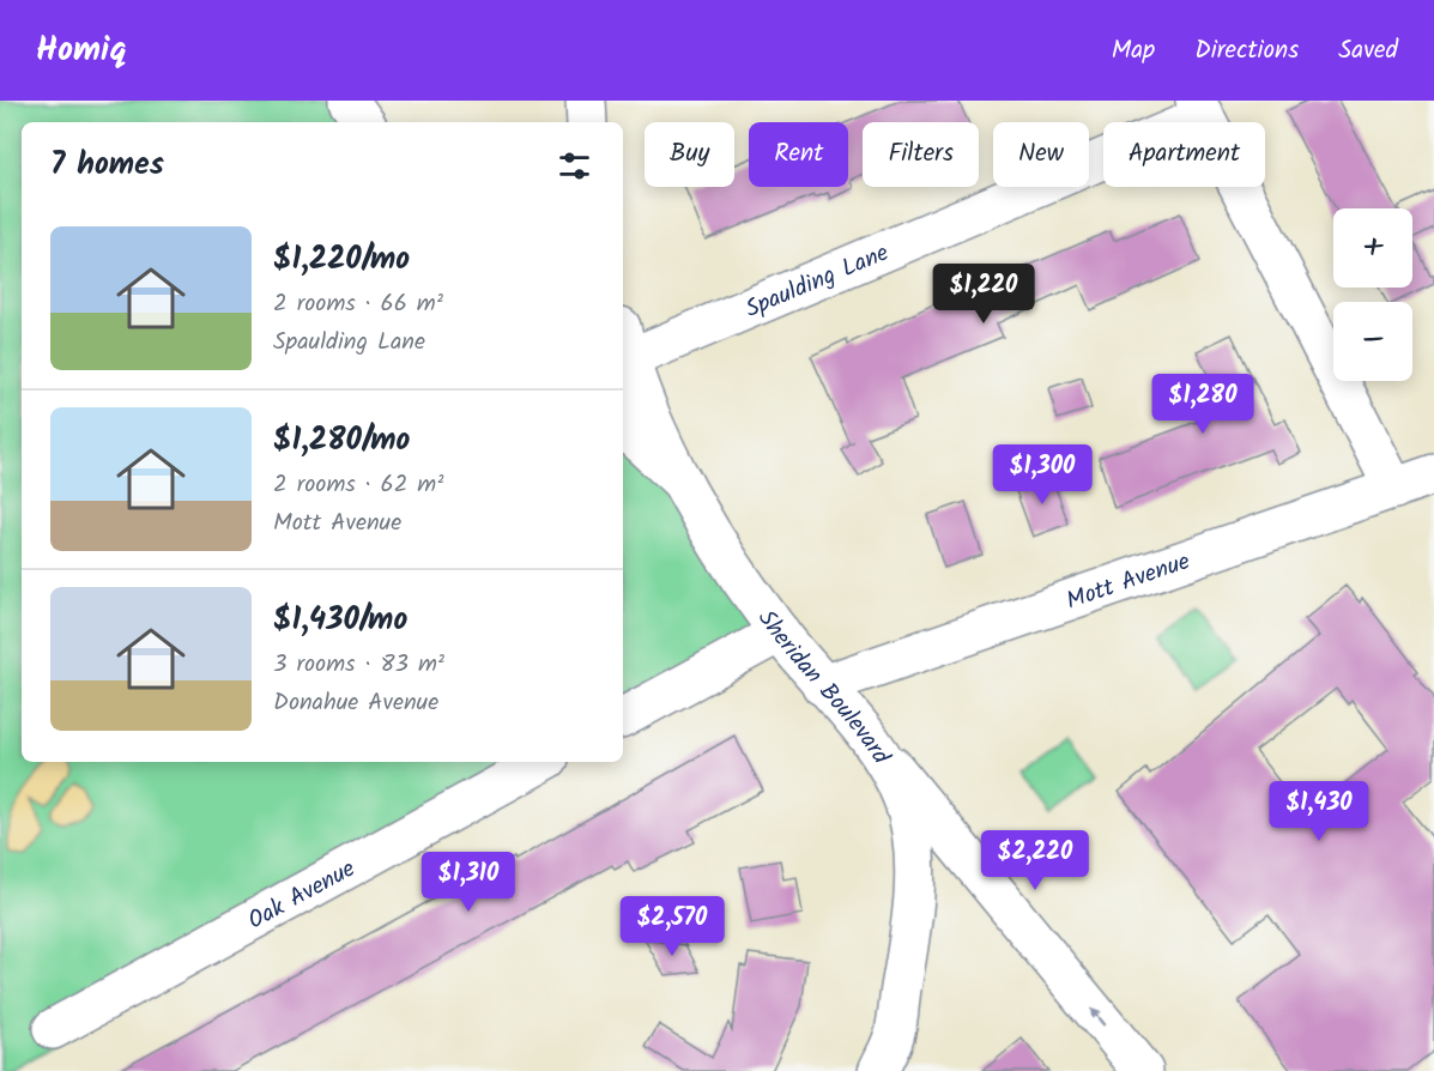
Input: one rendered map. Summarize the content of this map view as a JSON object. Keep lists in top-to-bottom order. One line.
{"streets":{"street":["Spaulding Lane","Mott Avenue","Sheridan Boulevard","Oak Avenue"]},"crossings":[["Spaulding Lane","Sheridan Boulevard"],["Mott Avenue","Sheridan Boulevard"]],"page":{"header":"Homiq","nav":["Map","Directions","Saved"],"chip":["Buy","Rent","Filters","New","Apartment"],"heading":"7 homes","map_buttons":["+","−"],"list":[{"name":"$1,220/mo","note":"2 rooms · 66 m² · Spaulding Lane"},{"name":"$1,280/mo","note":"2 rooms · 62 m² · Mott Avenue"},{"name":"$1,430/mo","note":"3 rooms · 83 m² · Donahue Avenue"}],"price":["$1,220","$1,280","$1,300","$1,430","$2,220","$1,310","$2,570"]}}
